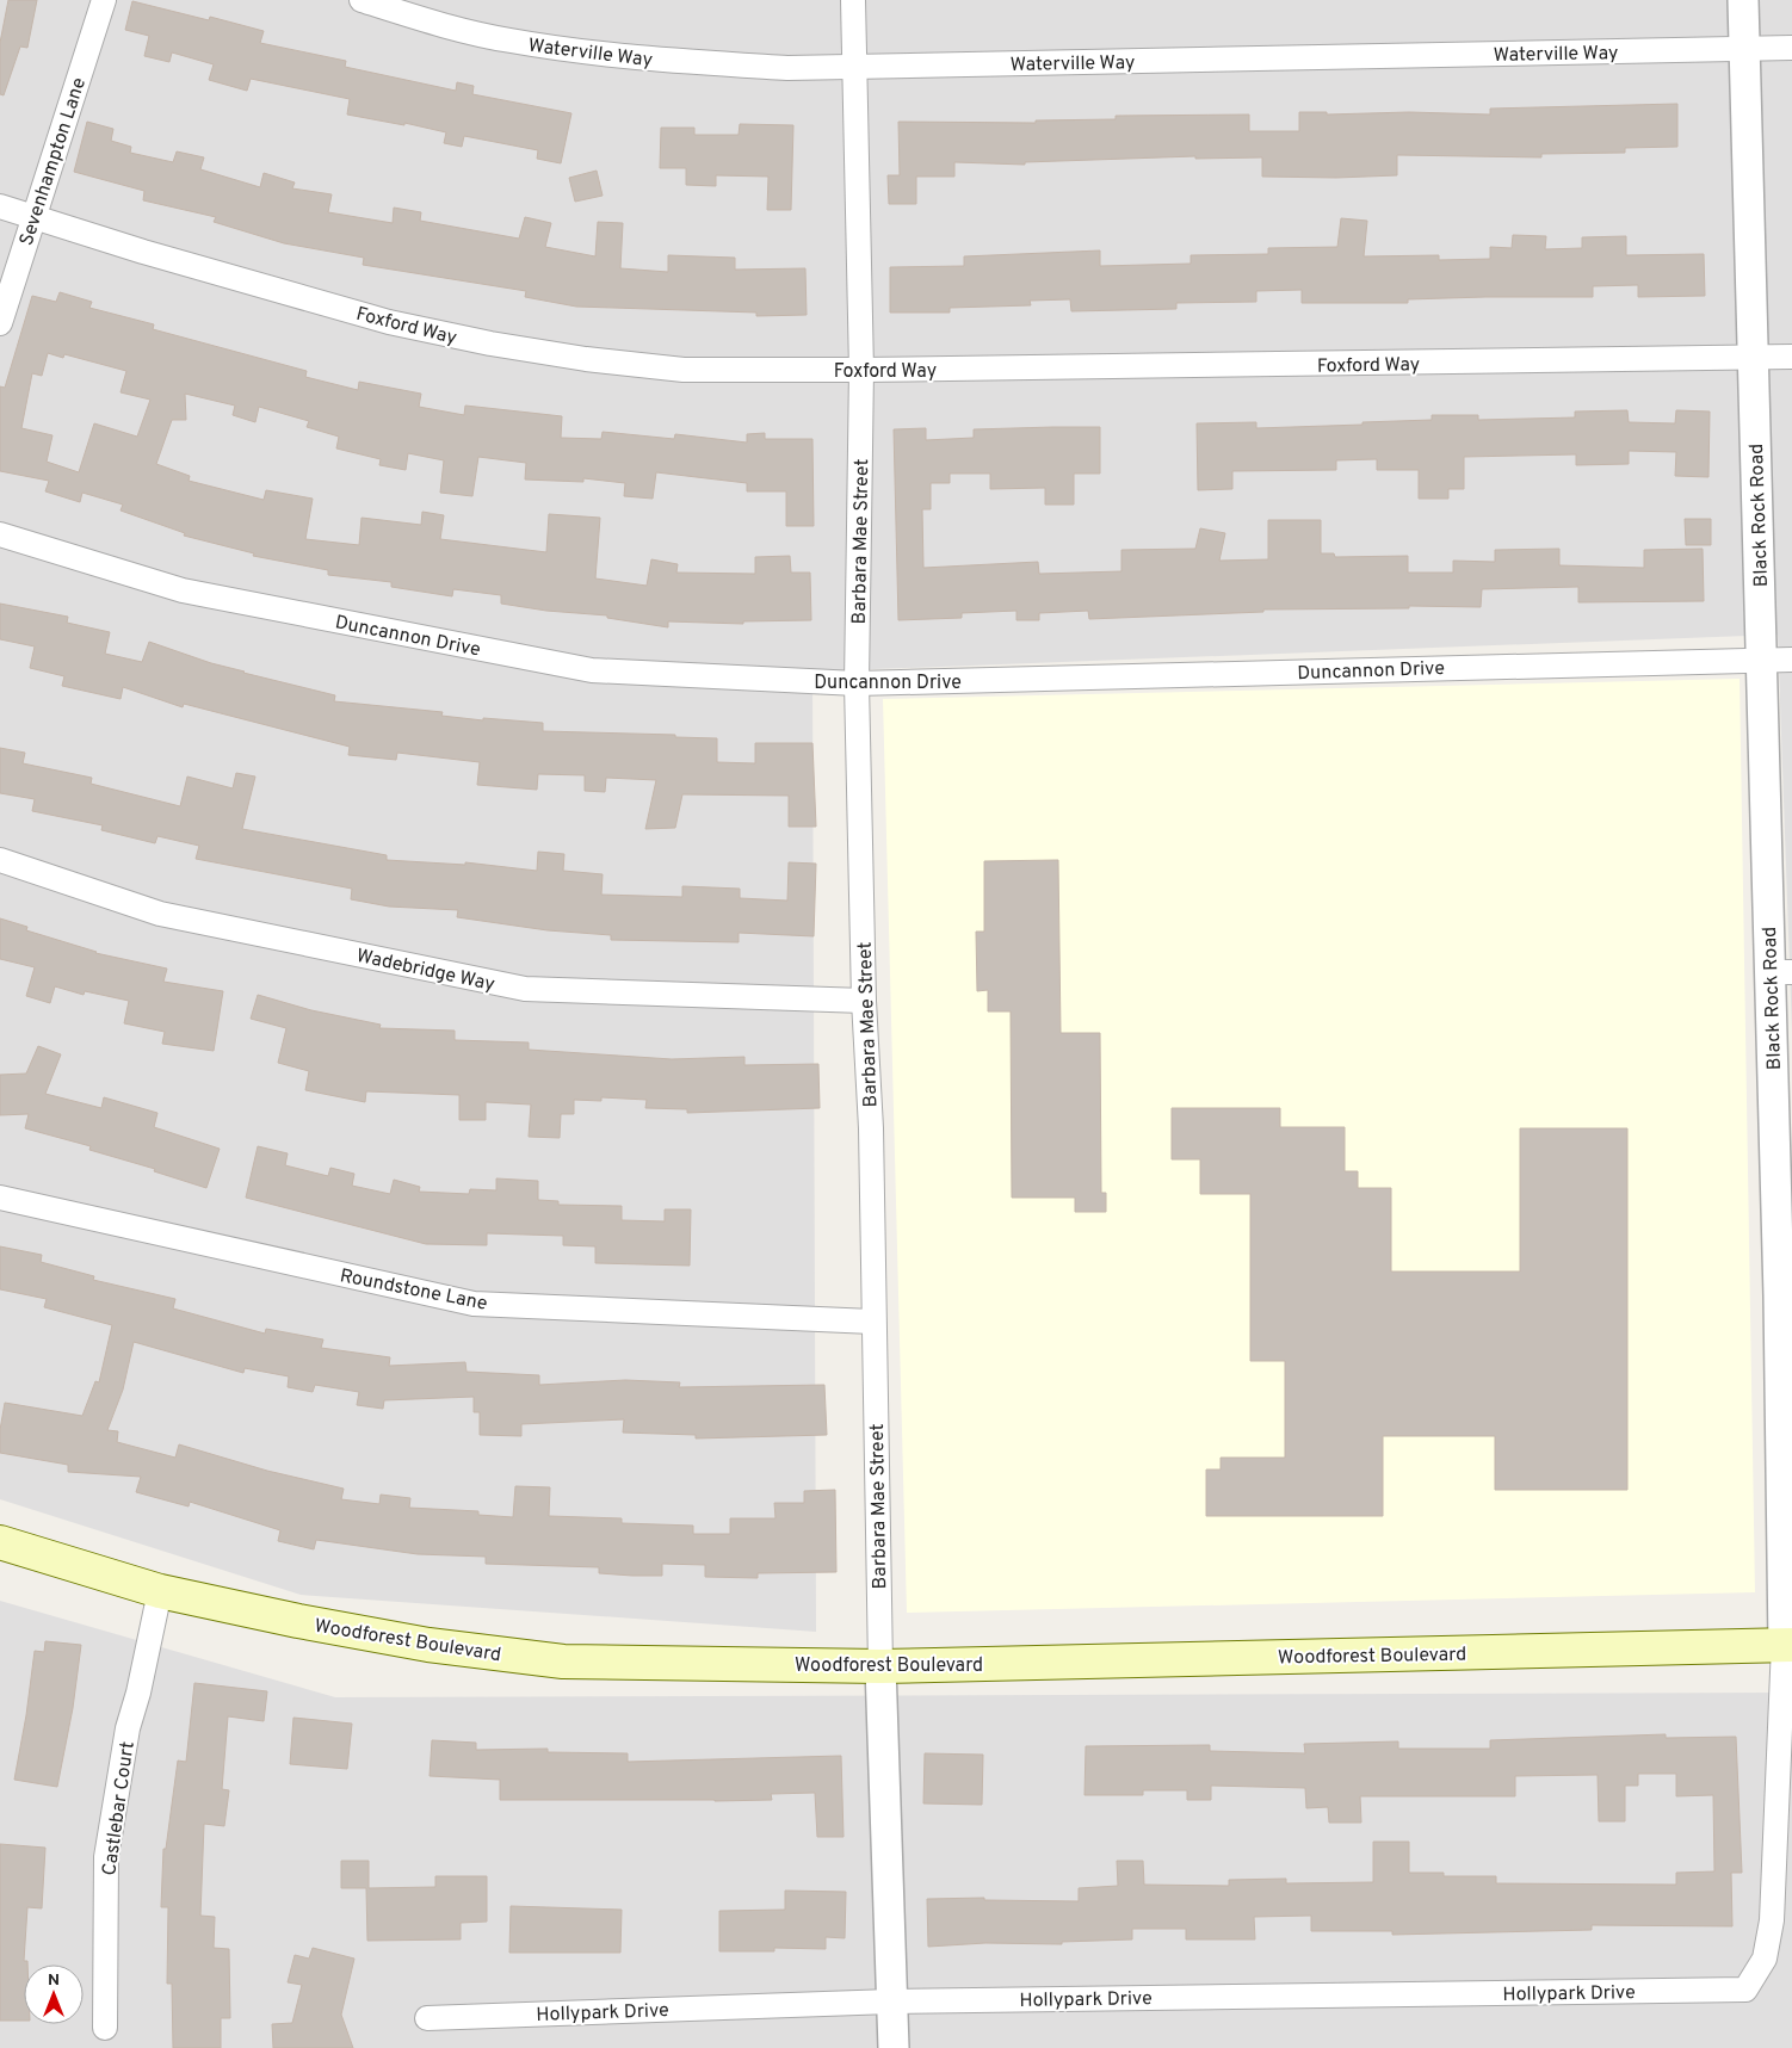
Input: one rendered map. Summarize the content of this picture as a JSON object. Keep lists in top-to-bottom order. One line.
{"streets":{"main road":["Woodforest Boulevard"],"street":["Waterville Way","Sevenhampton Lane","Foxford Way","Black Rock Road","Barbara Mae Street","Duncannon Drive","Wadebridge Way","Roundstone Lane","Castlebar Court","Hollypark Drive"]},"crossings":[["Waterville Way","Black Rock Road"],["Waterville Way","Barbara Mae Street"],["Sevenhampton Lane","Foxford Way"],["Foxford Way","Black Rock Road"],["Foxford Way","Barbara Mae Street"],["Black Rock Road","Duncannon Drive"],["Black Rock Road","Woodforest Boulevard"],["Black Rock Road","Hollypark Drive"],["Barbara Mae Street","Duncannon Drive"],["Barbara Mae Street","Wadebridge Way"],["Barbara Mae Street","Roundstone Lane"],["Barbara Mae Street","Woodforest Boulevard"],["Barbara Mae Street","Hollypark Drive"],["Woodforest Boulevard","Castlebar Court"]],"north":"top"}
